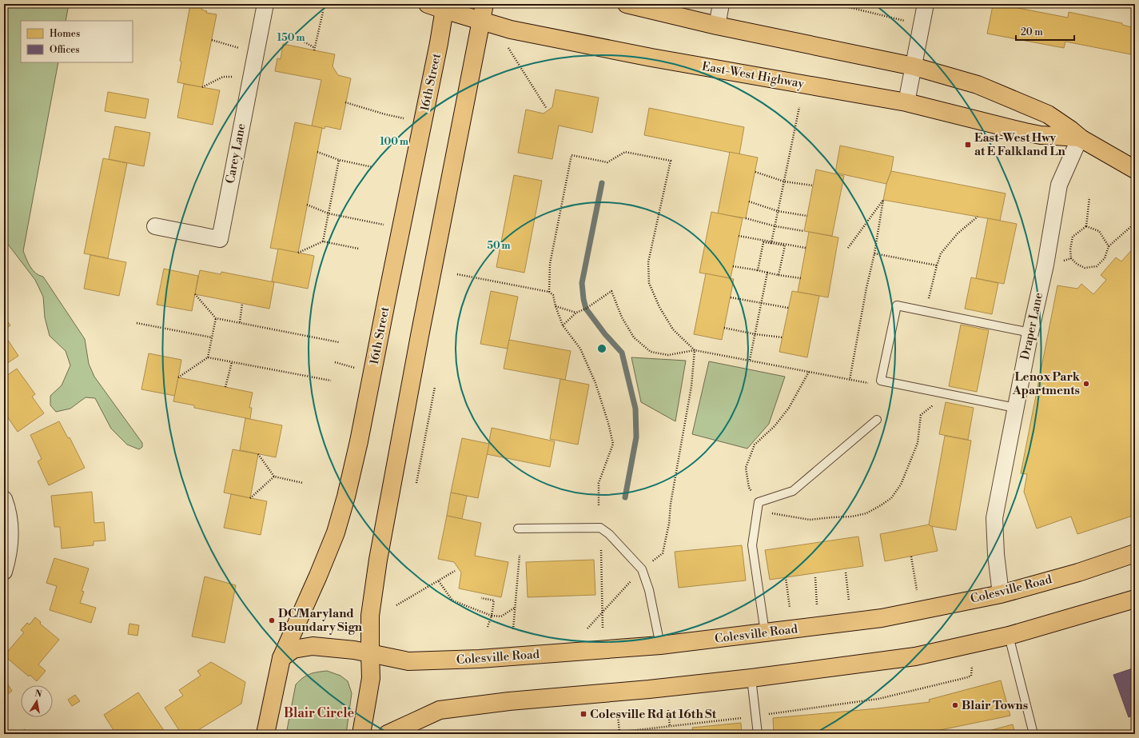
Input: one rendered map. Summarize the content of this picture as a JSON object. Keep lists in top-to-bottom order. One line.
{"streets":{"main road":["East-West Highway","16th Street","Colesville Road"],"street":["Carey Lane","Draper Lane"]},"crossings":[["East-West Highway","16th Street"],["East-West Highway","Draper Lane"],["Draper Lane","Colesville Road"]],"districts":["Blair Circle"],"places":{"transit":["East-West Hwy at E Falkland Ln","Colesville Rd at 16th St"],"other":["Lenox Park Apartments","DC/Maryland Boundary Sign","Blair Towns"]},"legend":["Homes","Offices"],"scale_bar":"20 m","north":"top","rings":["150 m","100 m","50 m"]}
